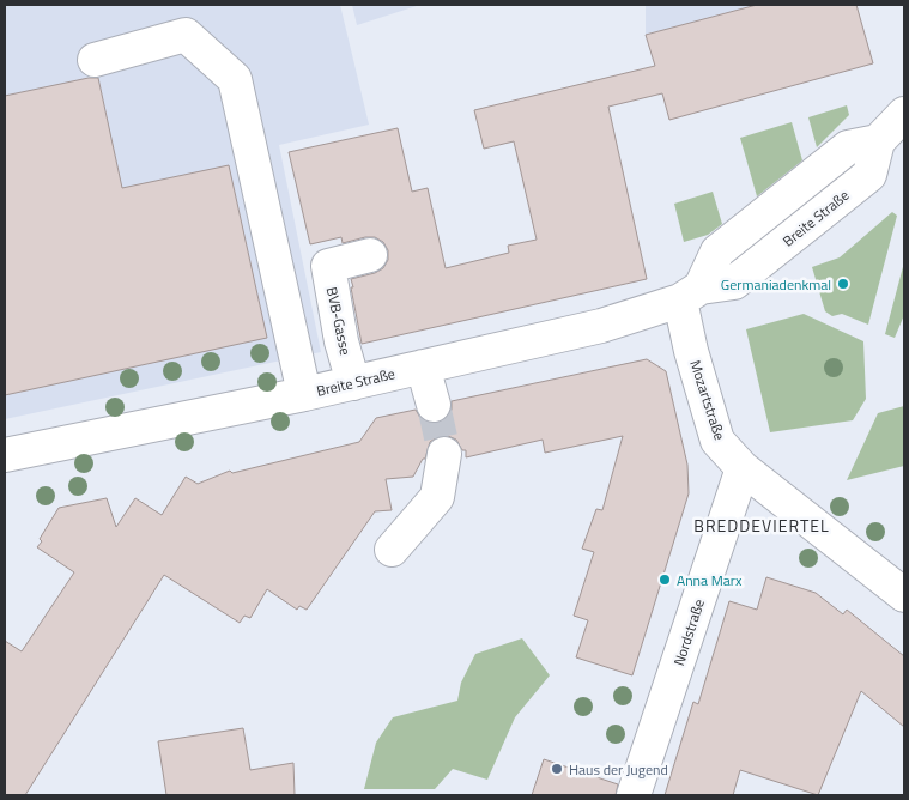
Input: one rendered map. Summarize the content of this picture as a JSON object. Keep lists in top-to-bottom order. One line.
{"streets":{"street":["Breite Straße","BVB-Gasse","Mozartstraße","Nordstraße"]},"crossings":[["Breite Straße","BVB-Gasse"],["Breite Straße","Mozartstraße"],["Mozartstraße","Nordstraße"]],"districts":["BREDDEVIERTEL"],"places":["Germaniadenkmal","Anna Marx","Haus der Jugend"]}
